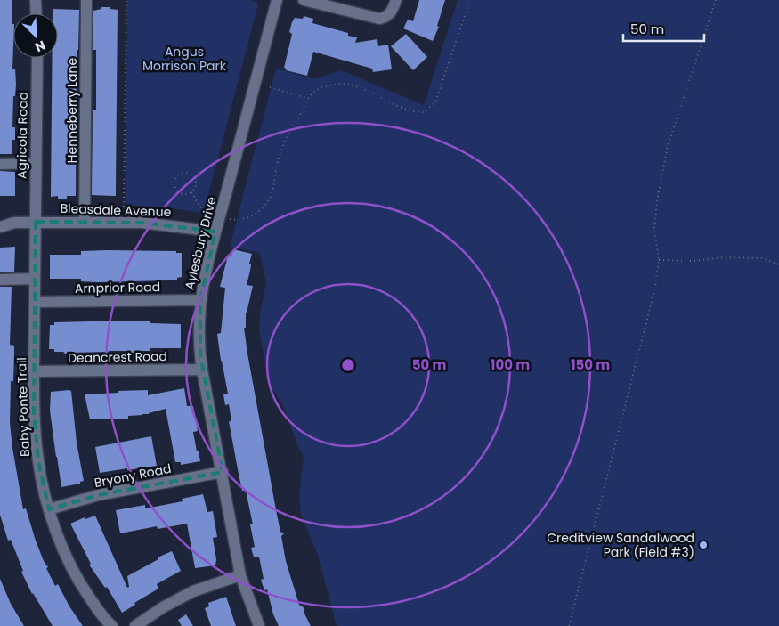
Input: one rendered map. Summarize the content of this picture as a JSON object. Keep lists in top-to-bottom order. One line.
{"streets":{"street":["Henneberry Lane","Agricola Road","Bleasdale Avenue","Aylesbury Drive","Arnprior Road","Deancrest Road","Baby Ponte Trail","Bryony Road"]},"crossings":[["Henneberry Lane","Bleasdale Avenue"],["Agricola Road","Bleasdale Avenue"],["Agricola Road","Baby Ponte Trail"],["Bleasdale Avenue","Aylesbury Drive"],["Bleasdale Avenue","Baby Ponte Trail"],["Aylesbury Drive","Arnprior Road"],["Aylesbury Drive","Deancrest Road"],["Aylesbury Drive","Bryony Road"],["Arnprior Road","Baby Ponte Trail"],["Deancrest Road","Baby Ponte Trail"],["Baby Ponte Trail","Bryony Road"]],"parks":["Angus Morrison Park"],"places":["Creditview Sandalwood Park (Field #3)"],"scale_bar":"50 m","north":"bottom right","rings":["50 m","100 m","150 m"]}
